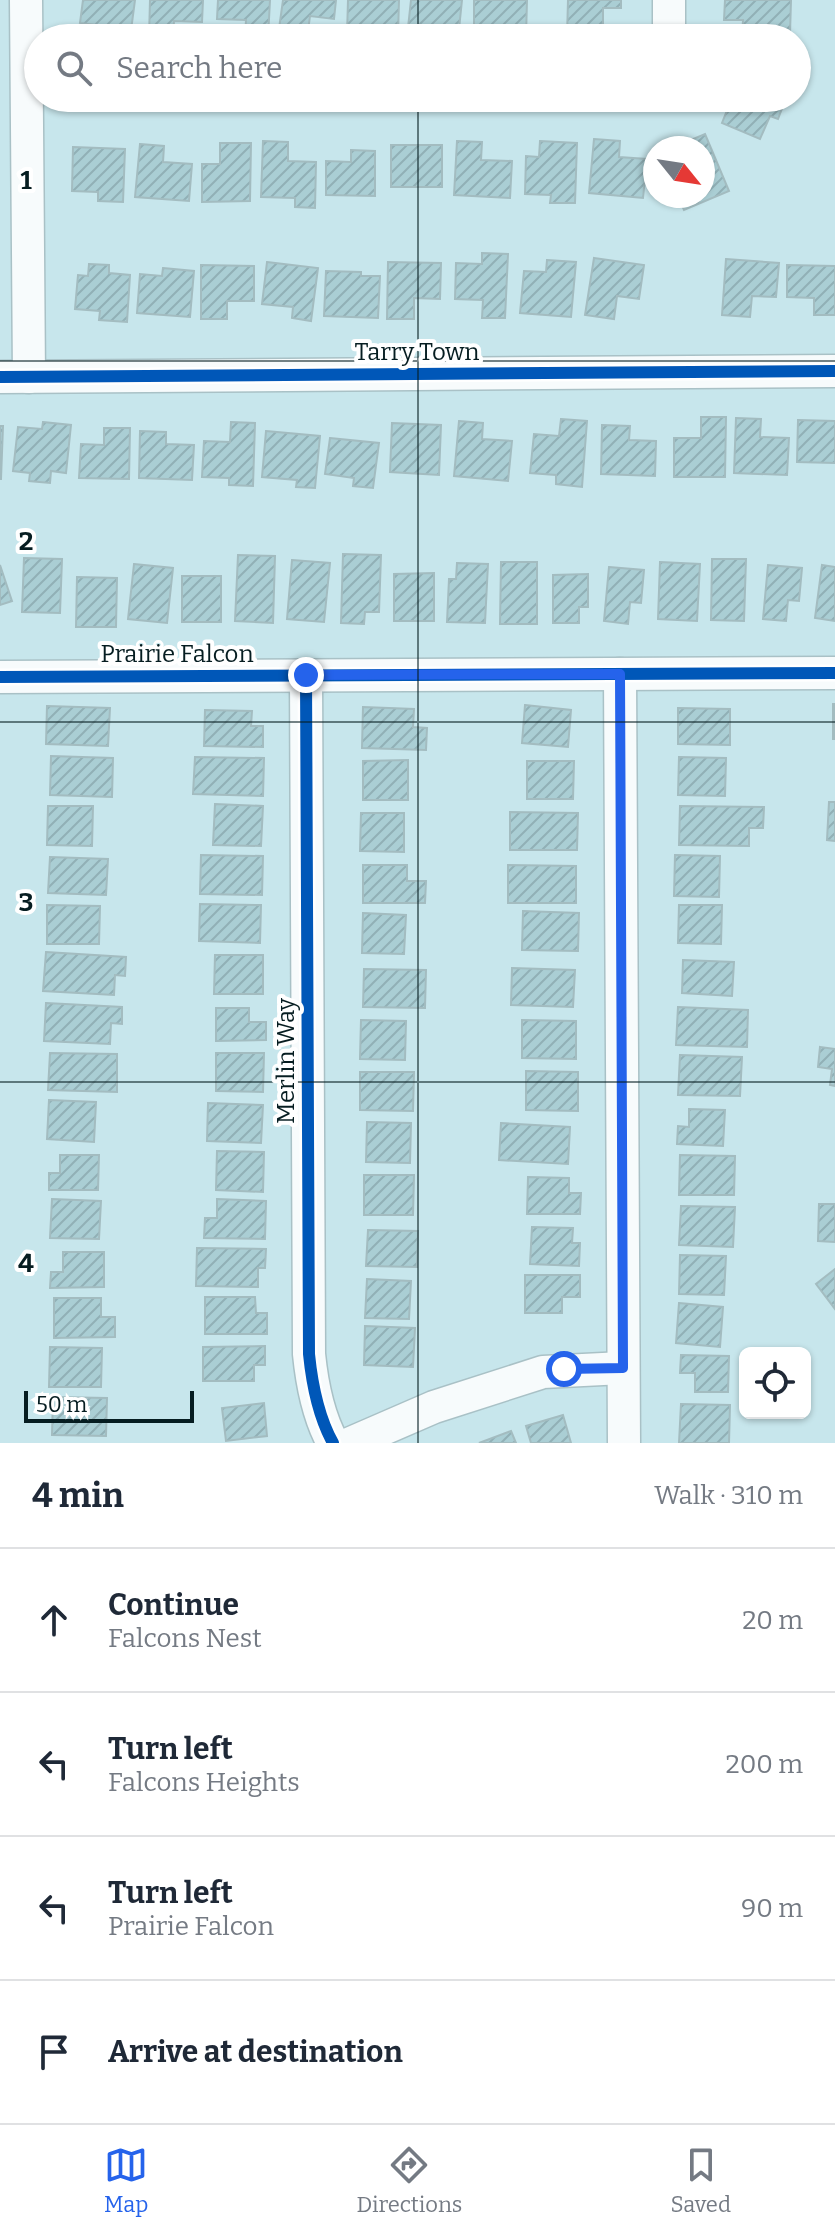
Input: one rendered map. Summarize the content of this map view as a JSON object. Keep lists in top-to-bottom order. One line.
{"streets":{"street":["Tarry Town","Prairie Falcon","Merlin Way"]},"crossings":[["Prairie Falcon","Merlin Way"]],"scale_bar":"50 m","north":"bottom right","page":{"search":"Search here","scale":"50 m","heading":["4 min","Walk · 310 m"],"list":[["Continue","Falcons Nest","20 m"],["Turn left","Falcons Heights","200 m"],["Turn left","Prairie Falcon","90 m"],"Arrive at destination"],"nav":["Map","Directions","Saved"]},"grid":{"rows":["1","2","3","4"]}}
